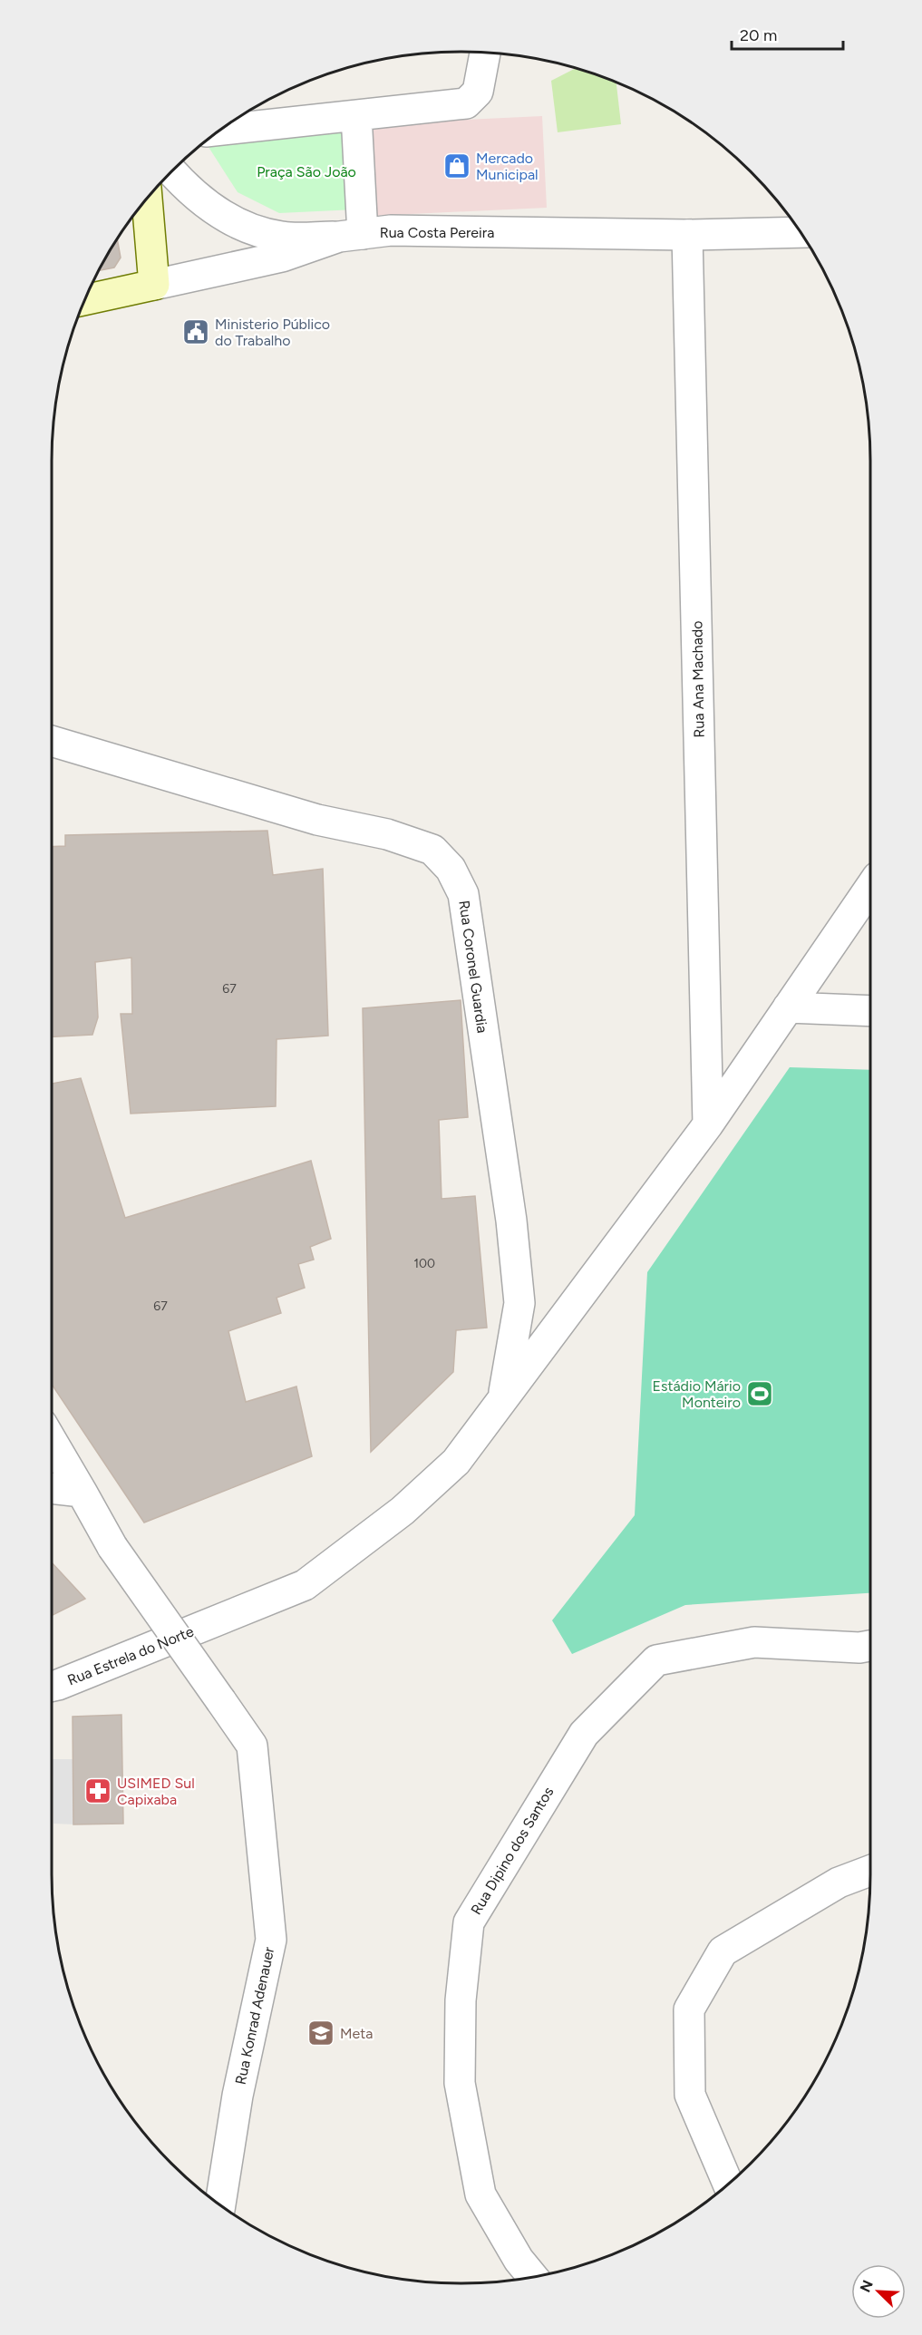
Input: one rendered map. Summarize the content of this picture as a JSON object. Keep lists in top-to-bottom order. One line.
{"streets":{"main road":["Rua Costa Pereira"],"street":["Rua Ana Machado","Rua Coronel Guardia","Rua Estrela do Norte","Rua Dipino dos Santos","Rua Konrad Adenauer"]},"crossings":[["Rua Costa Pereira","Rua Ana Machado"],["Rua Ana Machado","Rua Estrela do Norte"],["Rua Coronel Guardia","Rua Estrela do Norte"]],"parks":["Praça São João"],"places":{"shop":["Mercado Municipal"],"public building":["Ministerio Público do Trabalho"],"sports":["Estádio Mário Monteiro"],"pharmacy":["USIMED Sul Capixaba"],"school or university":["Meta"]},"house_numbers":["67","100","67"],"scale_bar":"20 m","north":"top left"}
